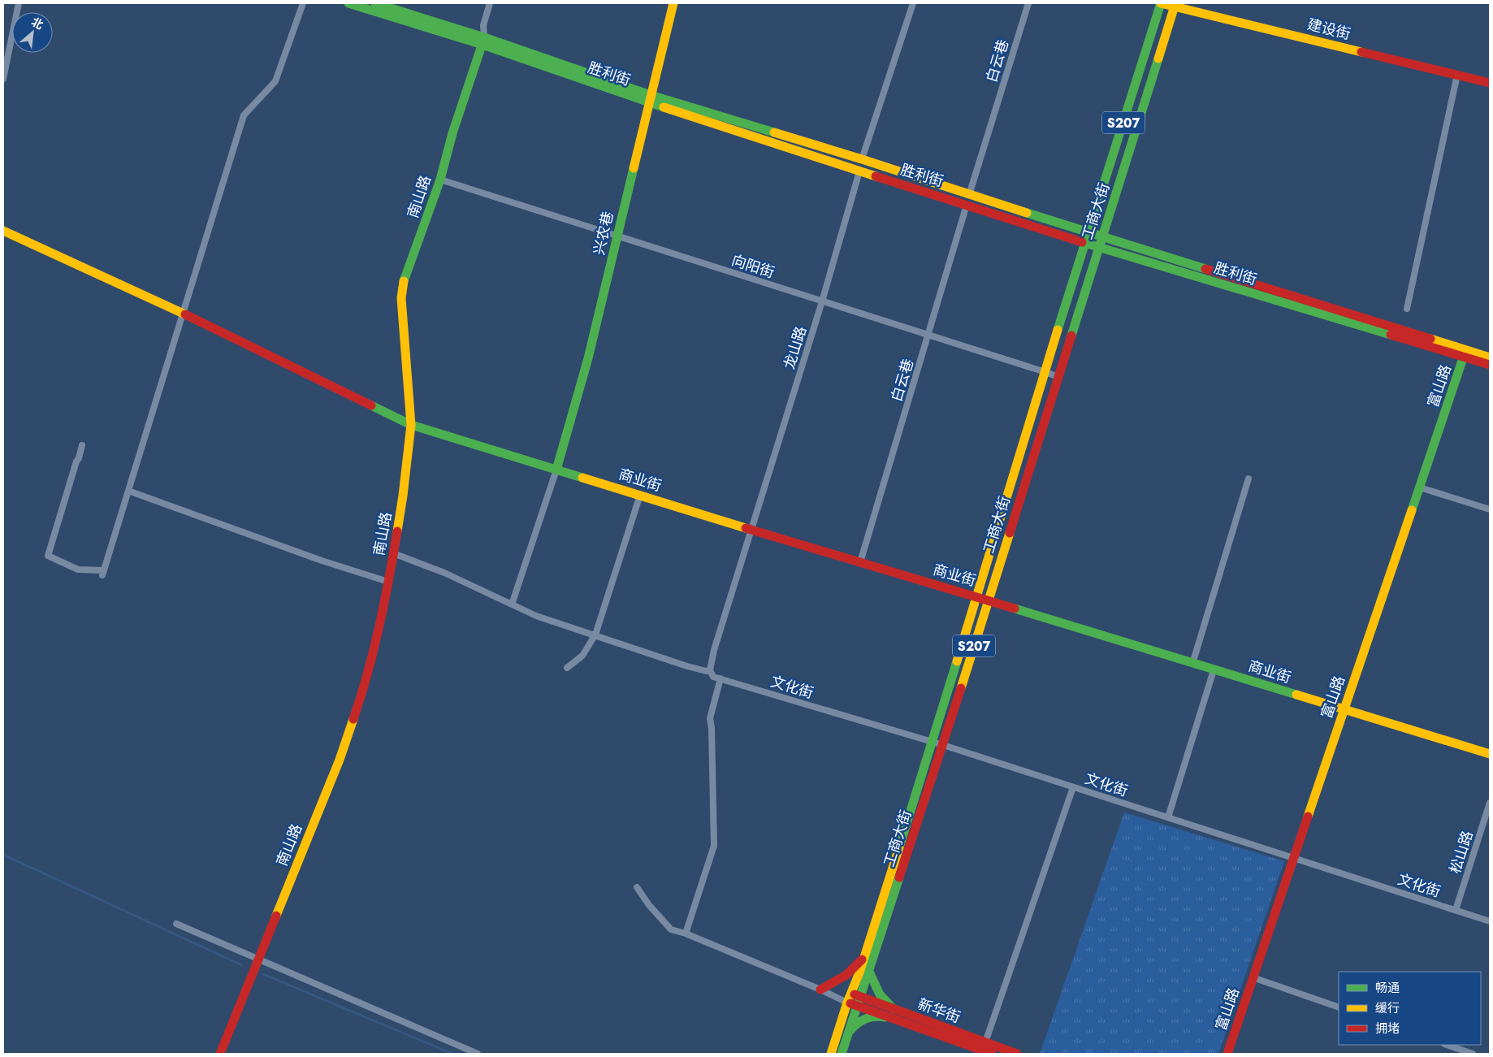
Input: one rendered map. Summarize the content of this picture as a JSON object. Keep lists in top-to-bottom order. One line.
{"streets":{"main road":["建设街","胜利街","S207","南山路","工商大街","兴农巷","富山路","商业街","新华街"],"street":["白云巷","向阳街","龙山路","文化街","松山路"]},"crossings":[["建设街","工商大街"],["白云巷","胜利街"],["白云巷","向阳街"],["白云巷","商业街"],["胜利街","南山路"],["胜利街","工商大街"],["胜利街","兴农巷"],["胜利街","龙山路"],["胜利街","富山路"],["南山路","向阳街"],["南山路","商业街"],["工商大街","向阳街"],["工商大街","商业街"],["工商大街","文化街"],["工商大街","新华街"],["兴农巷","向阳街"],["兴农巷","商业街"],["向阳街","龙山路"],["龙山路","商业街"],["龙山路","文化街"],["富山路","商业街"],["富山路","文化街"],["文化街","松山路"]],"legend":["畅通","缓行","拥堵"],"north":"top right"}
